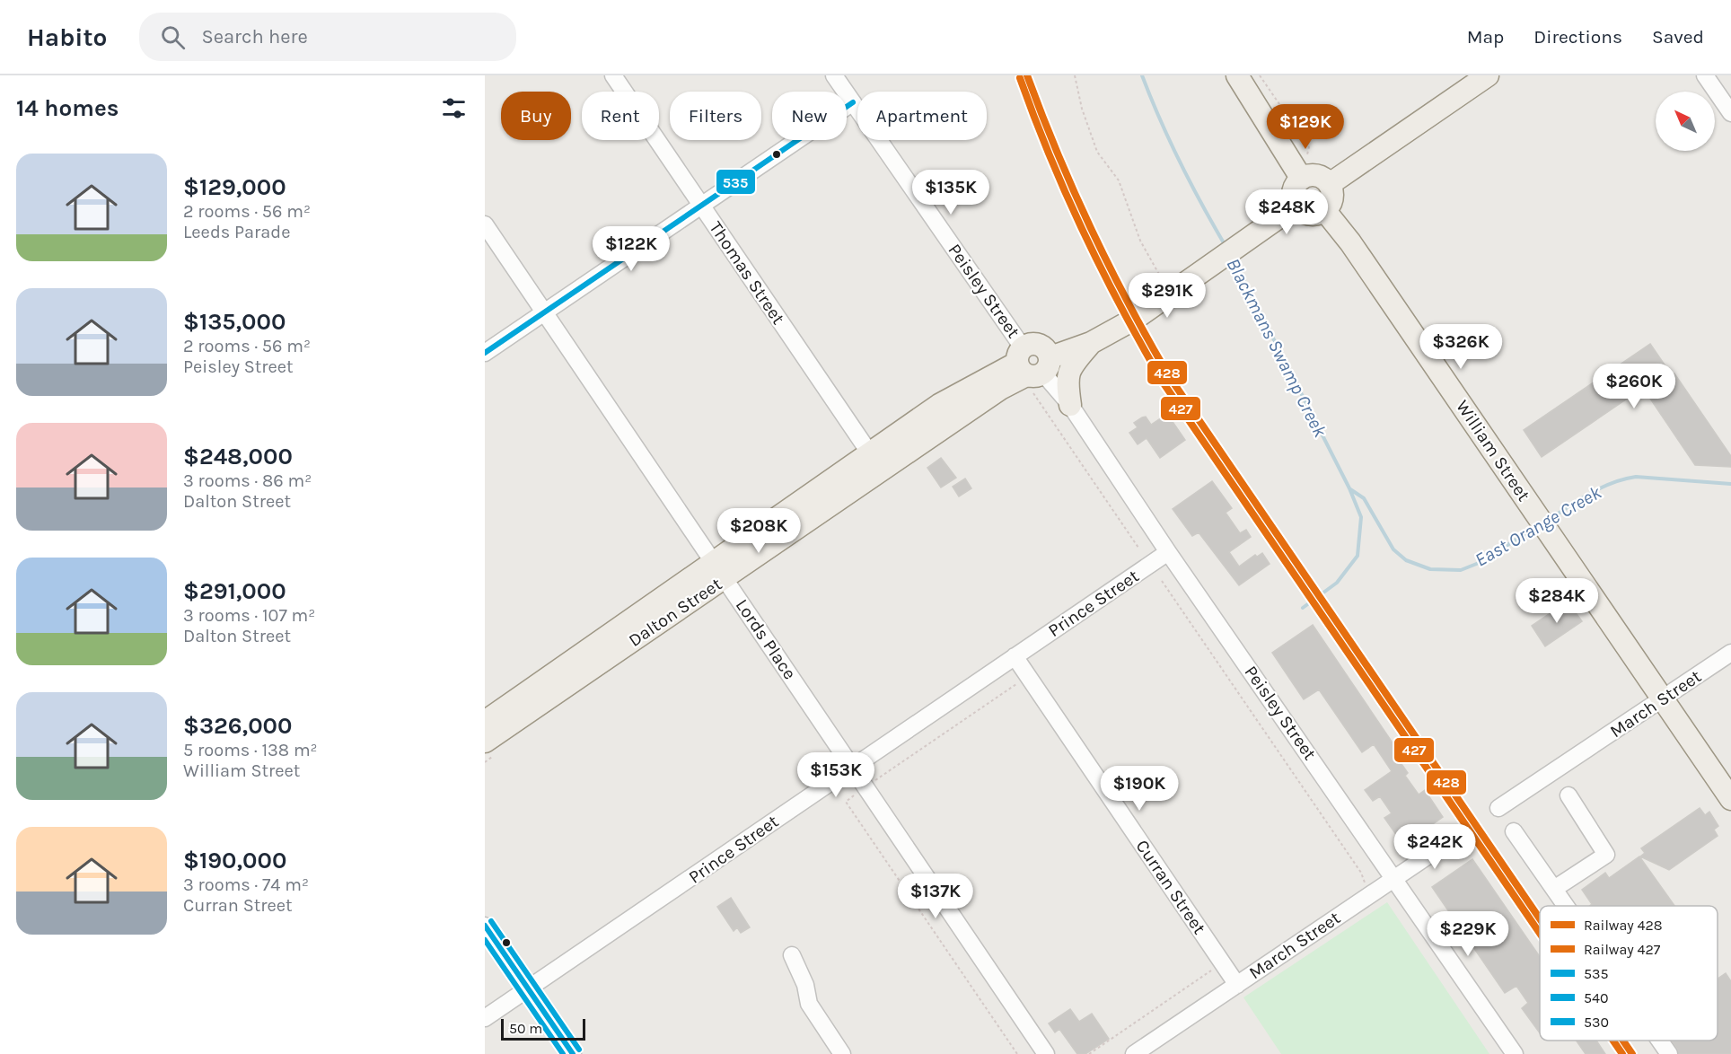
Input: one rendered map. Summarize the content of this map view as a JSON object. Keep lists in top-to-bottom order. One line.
{"streets":{"main road":["William Street","Dalton Street"],"street":["Thomas Street","Peisley Street","Prince Street","Lords Place","March Street","Curran Street"]},"crossings":[["Thomas Street","Dalton Street"],["Peisley Street","Prince Street"],["Peisley Street","Dalton Street"],["Peisley Street","March Street"],["William Street","Dalton Street"],["William Street","March Street"],["Prince Street","Lords Place"],["Prince Street","Curran Street"],["Dalton Street","Lords Place"],["March Street","Curran Street"]],"water":["Blackmans Swamp Creek","East Orange Creek"],"lines":["rail line 428","rail line 427","transit line 535","transit line 530","transit line 540"],"legend":["Railway 428","Railway 427","535","540","530"],"scale_bar":"50 m","north":"top left","page":{"header":"Habito","search":"Search here","nav":["Map","Directions","Saved"],"heading":"14 homes","chip":["Buy","Rent","Filters","New","Apartment"],"price":["$129K","$135K","$248K","$122K","$291K","$326K","$260K","$208K","$284K","$153K","$190K","$242K","$137K","$229K"],"list":[{"name":"$129,000","note":"2 rooms · 56 m² · Leeds Parade"},{"name":"$135,000","note":"2 rooms · 56 m² · Peisley Street"},{"name":"$248,000","note":"3 rooms · 86 m² · Dalton Street"},{"name":"$291,000","note":"3 rooms · 107 m² · Dalton Street"},{"name":"$326,000","note":"5 rooms · 138 m² · William Street"},{"name":"$190,000","note":"3 rooms · 74 m² · Curran Street"}],"scale":"50 m"}}
